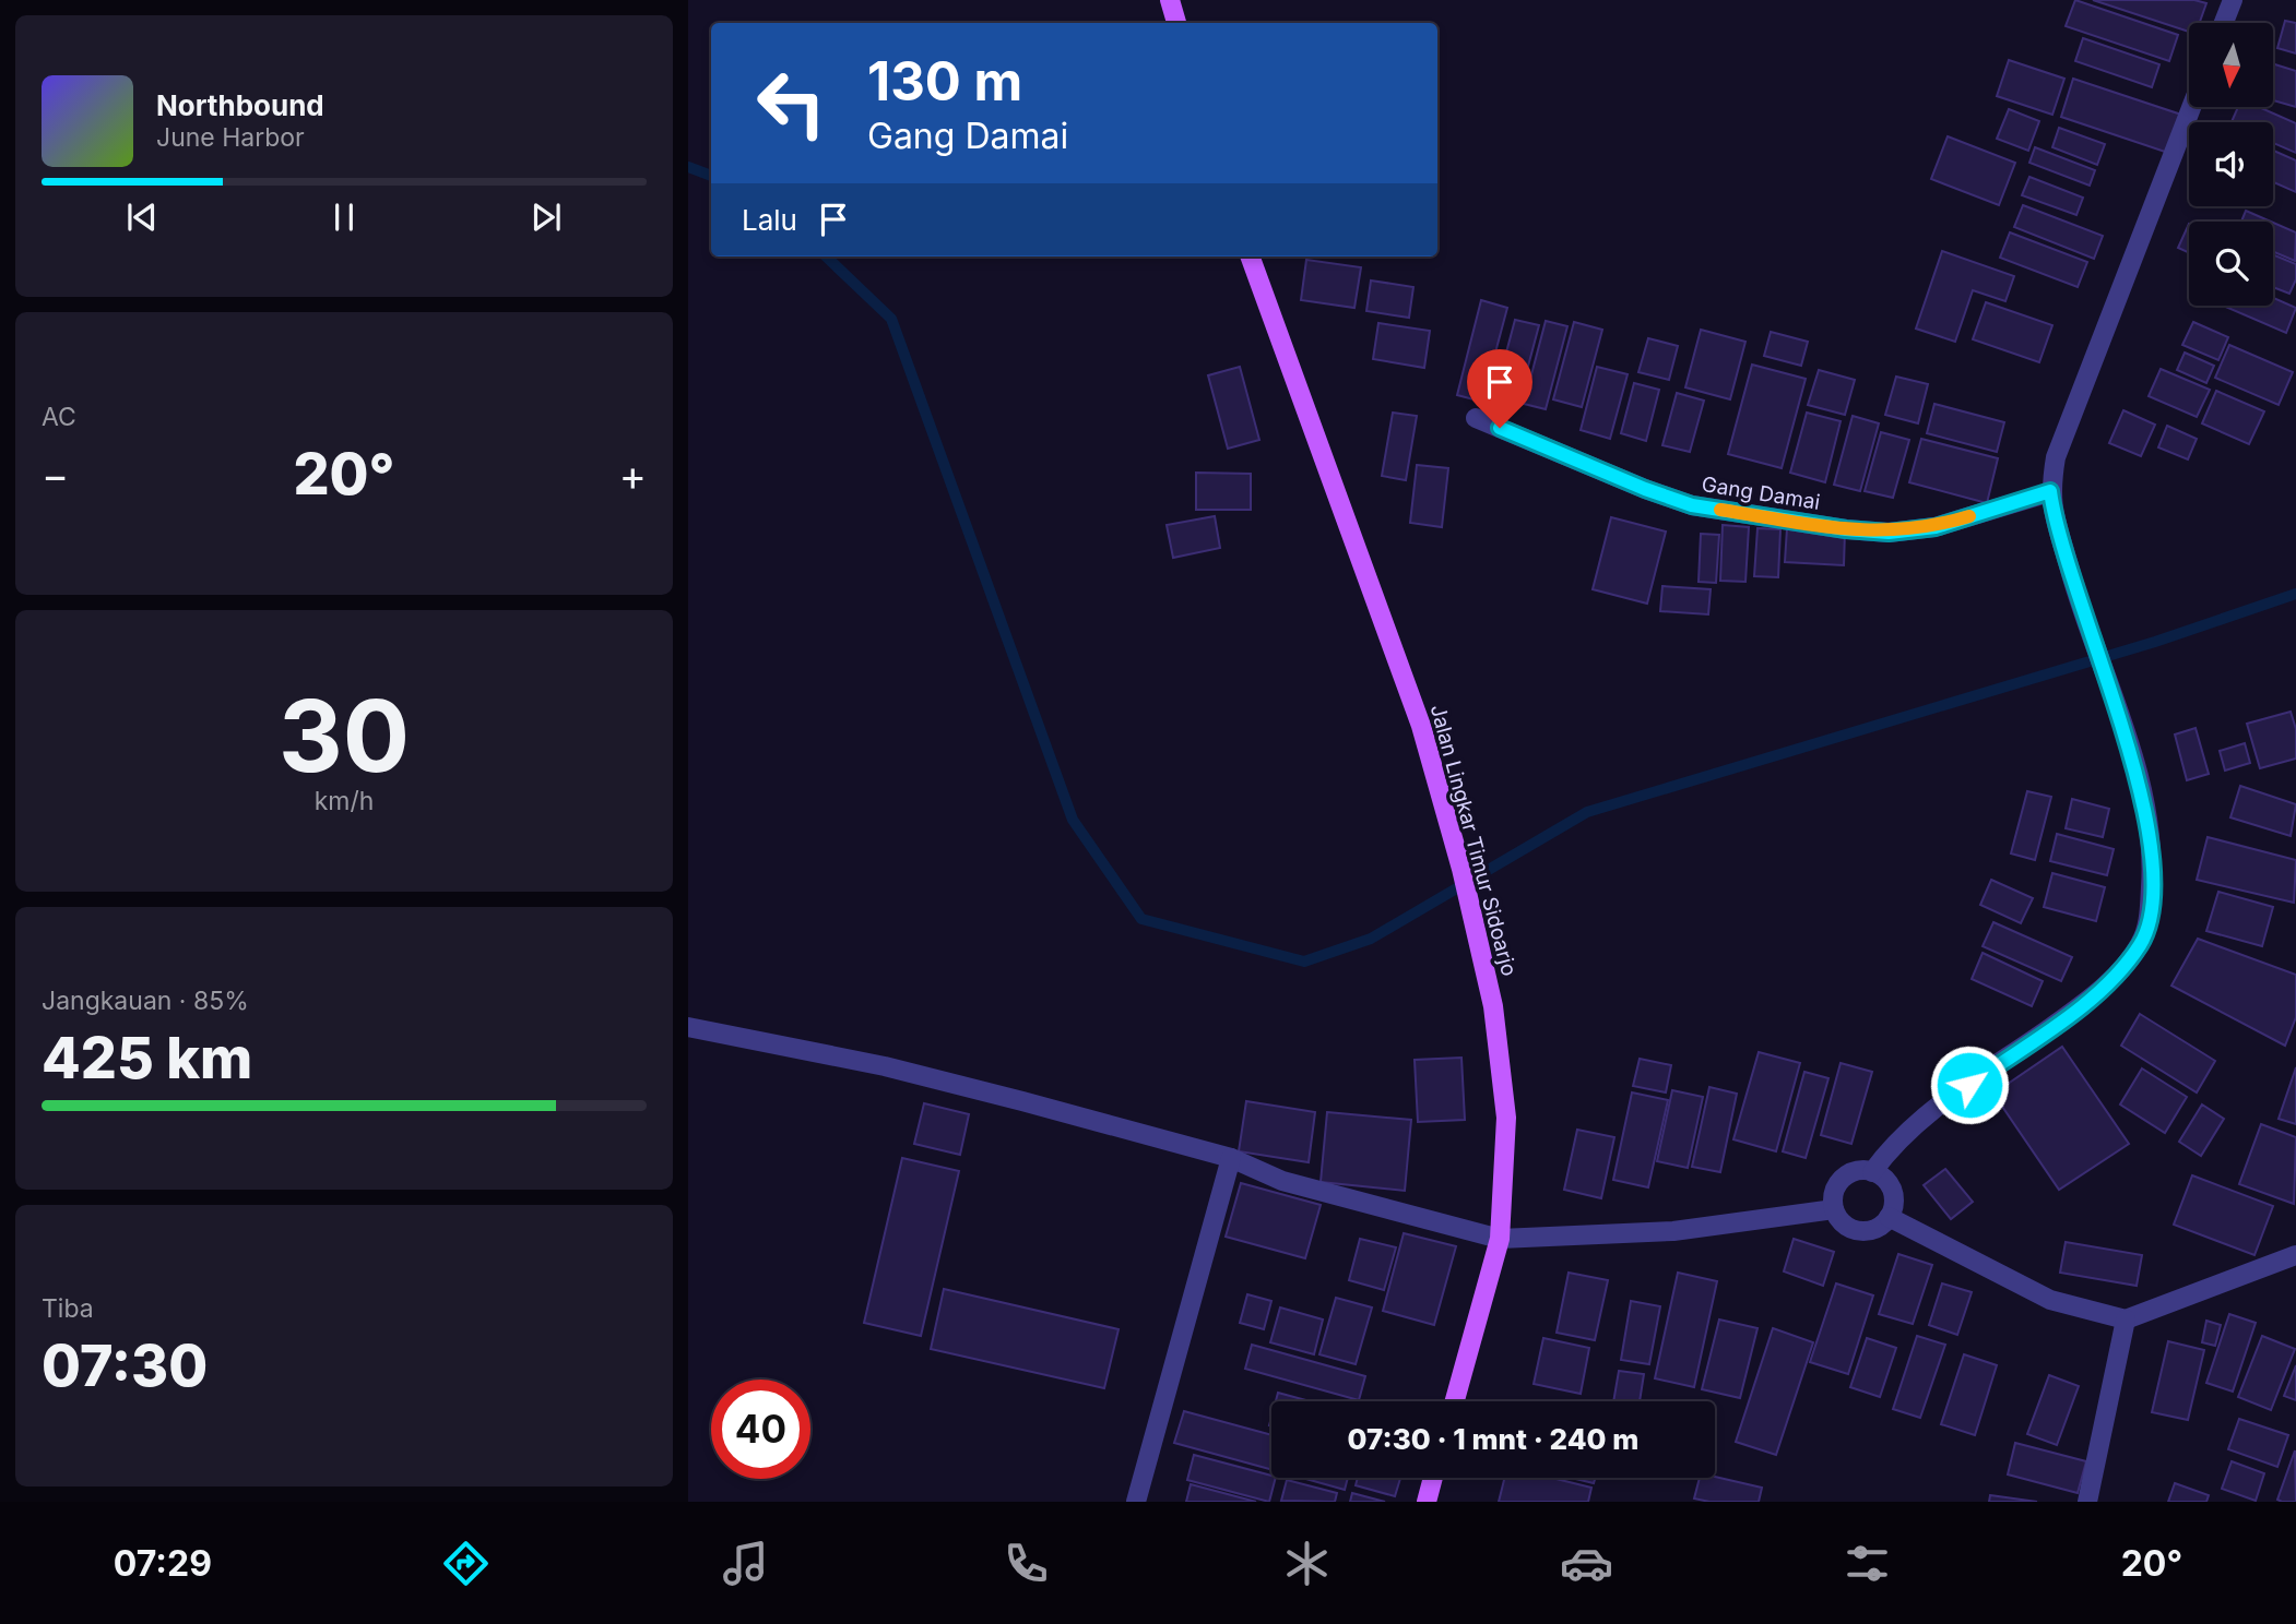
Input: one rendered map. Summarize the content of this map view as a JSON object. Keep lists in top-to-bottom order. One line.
{"streets":{"main road":["Jalan Lingkar Timur Sidoarjo"],"street":["Gang Damai"]},"north":"bottom","page":{"turn":["130 m","Gang Damai"],"song":["Northbound","June Harbor"],"then":"Lalu","tile":["AC",["30","km/h"],["Jangkauan · 85%","425 km"],["Tiba","07:30"]],"heat":["−","20°","+"],"limit":"40","trip":"07:30 · 1 mnt · 240 m","tabs":["07:29","20°"]}}
